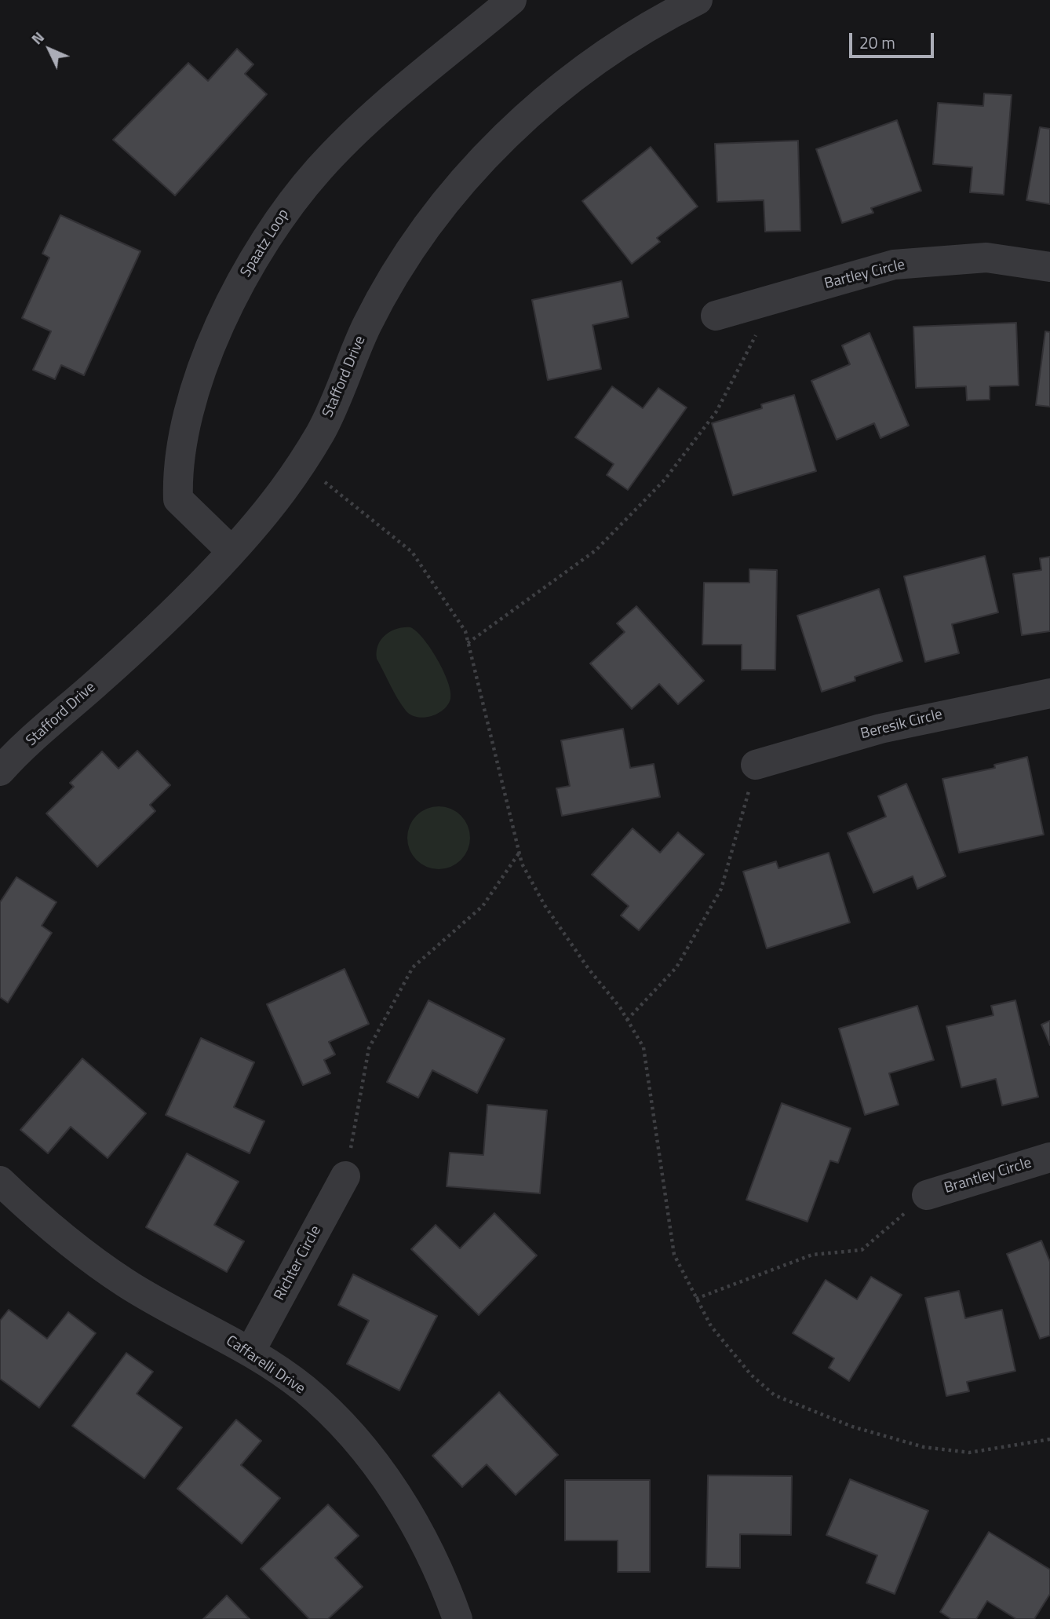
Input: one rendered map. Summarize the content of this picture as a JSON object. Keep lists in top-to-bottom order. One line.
{"streets":{"street":["Spaatz Loop","Bartley Circle","Stafford Drive","Beresik Circle","Brantley Circle","Richter Circle","Caffarelli Drive"]},"crossings":[["Spaatz Loop","Stafford Drive"],["Richter Circle","Caffarelli Drive"]],"scale_bar":"20 m","north":"top left"}
